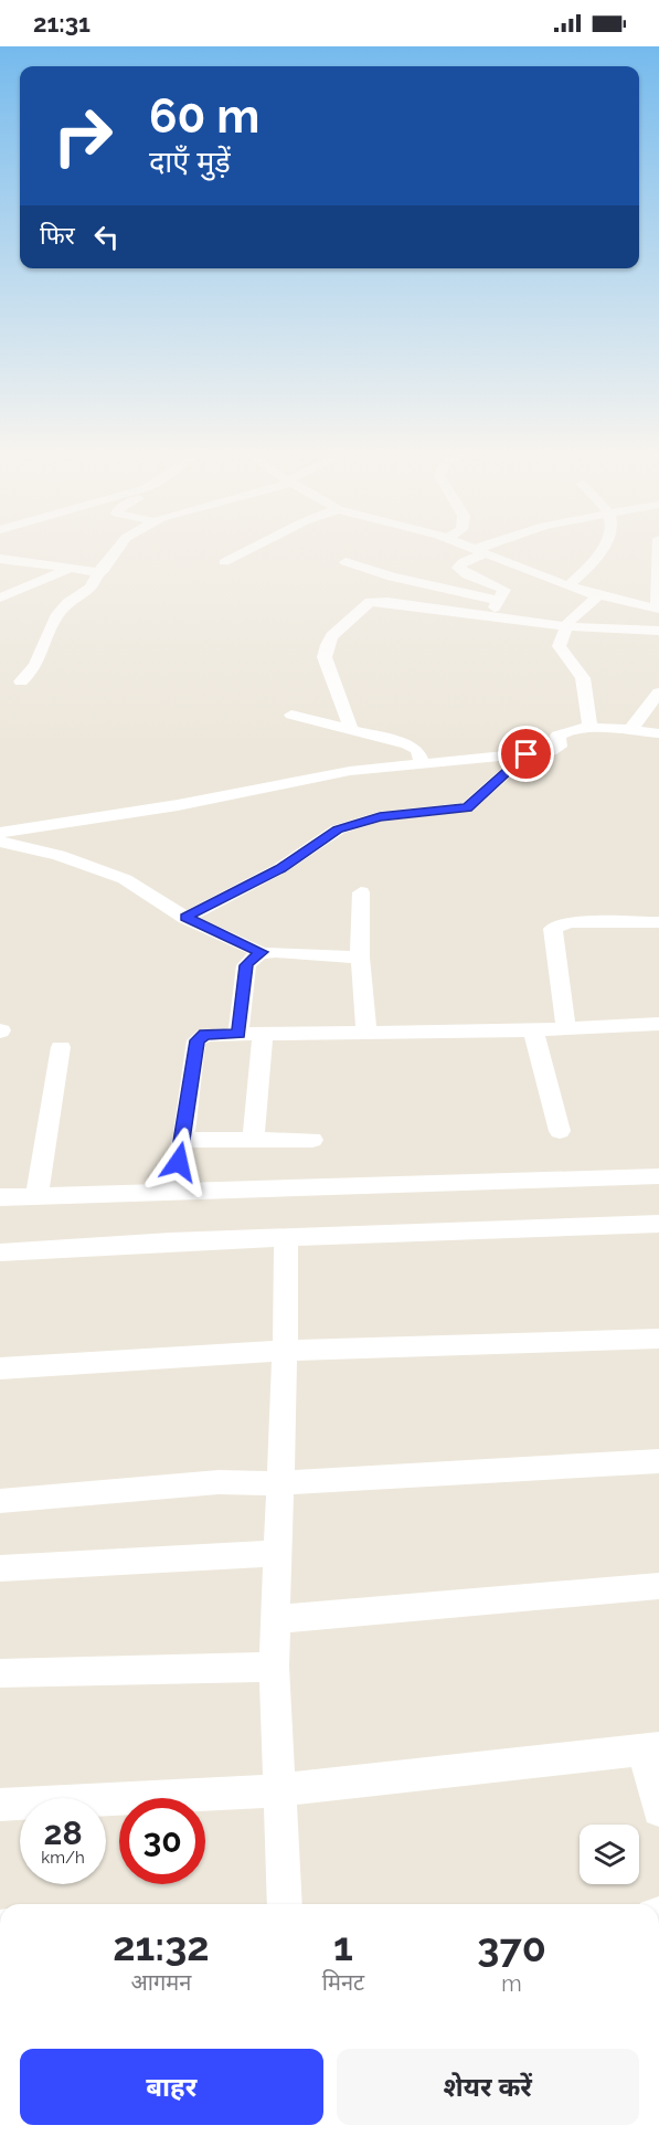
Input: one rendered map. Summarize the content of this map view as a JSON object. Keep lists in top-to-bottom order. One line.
{"page":{"status":"21:31","turn":["60 m","दाएँ मुड़ें"],"then":"फिर","speed":"28 km/h","limit":"30","eta":["21:32","आगमन","1","मिनट","370","m"],"buttons":["बाहर","शेयर करें"]}}
